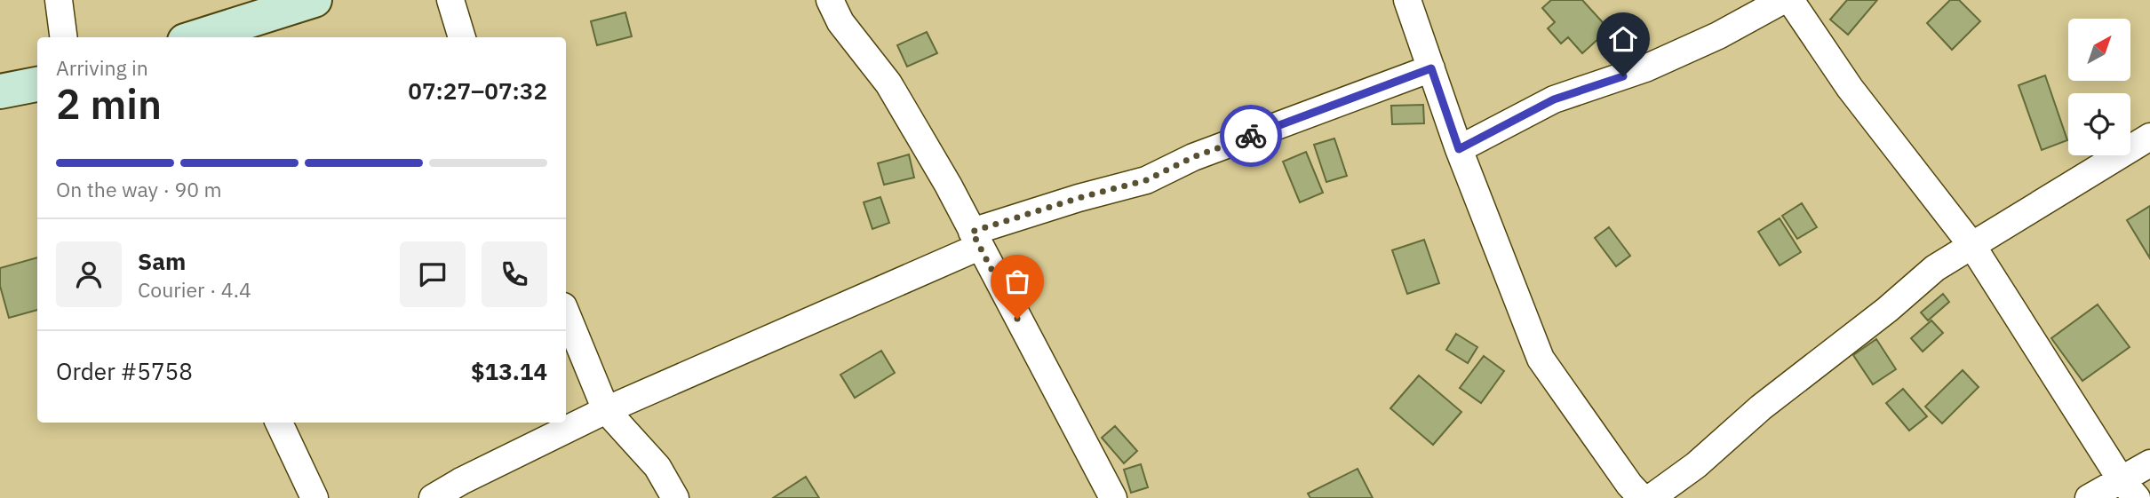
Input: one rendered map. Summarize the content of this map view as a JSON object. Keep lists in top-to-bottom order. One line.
{"north":"top right","page":{"heading":["2 min","Arriving in","07:27–07:32"],"panel":["Sam","Courier · 4.4","Order #5758","$13.14"],"bar":"On the way · 90 m"}}
